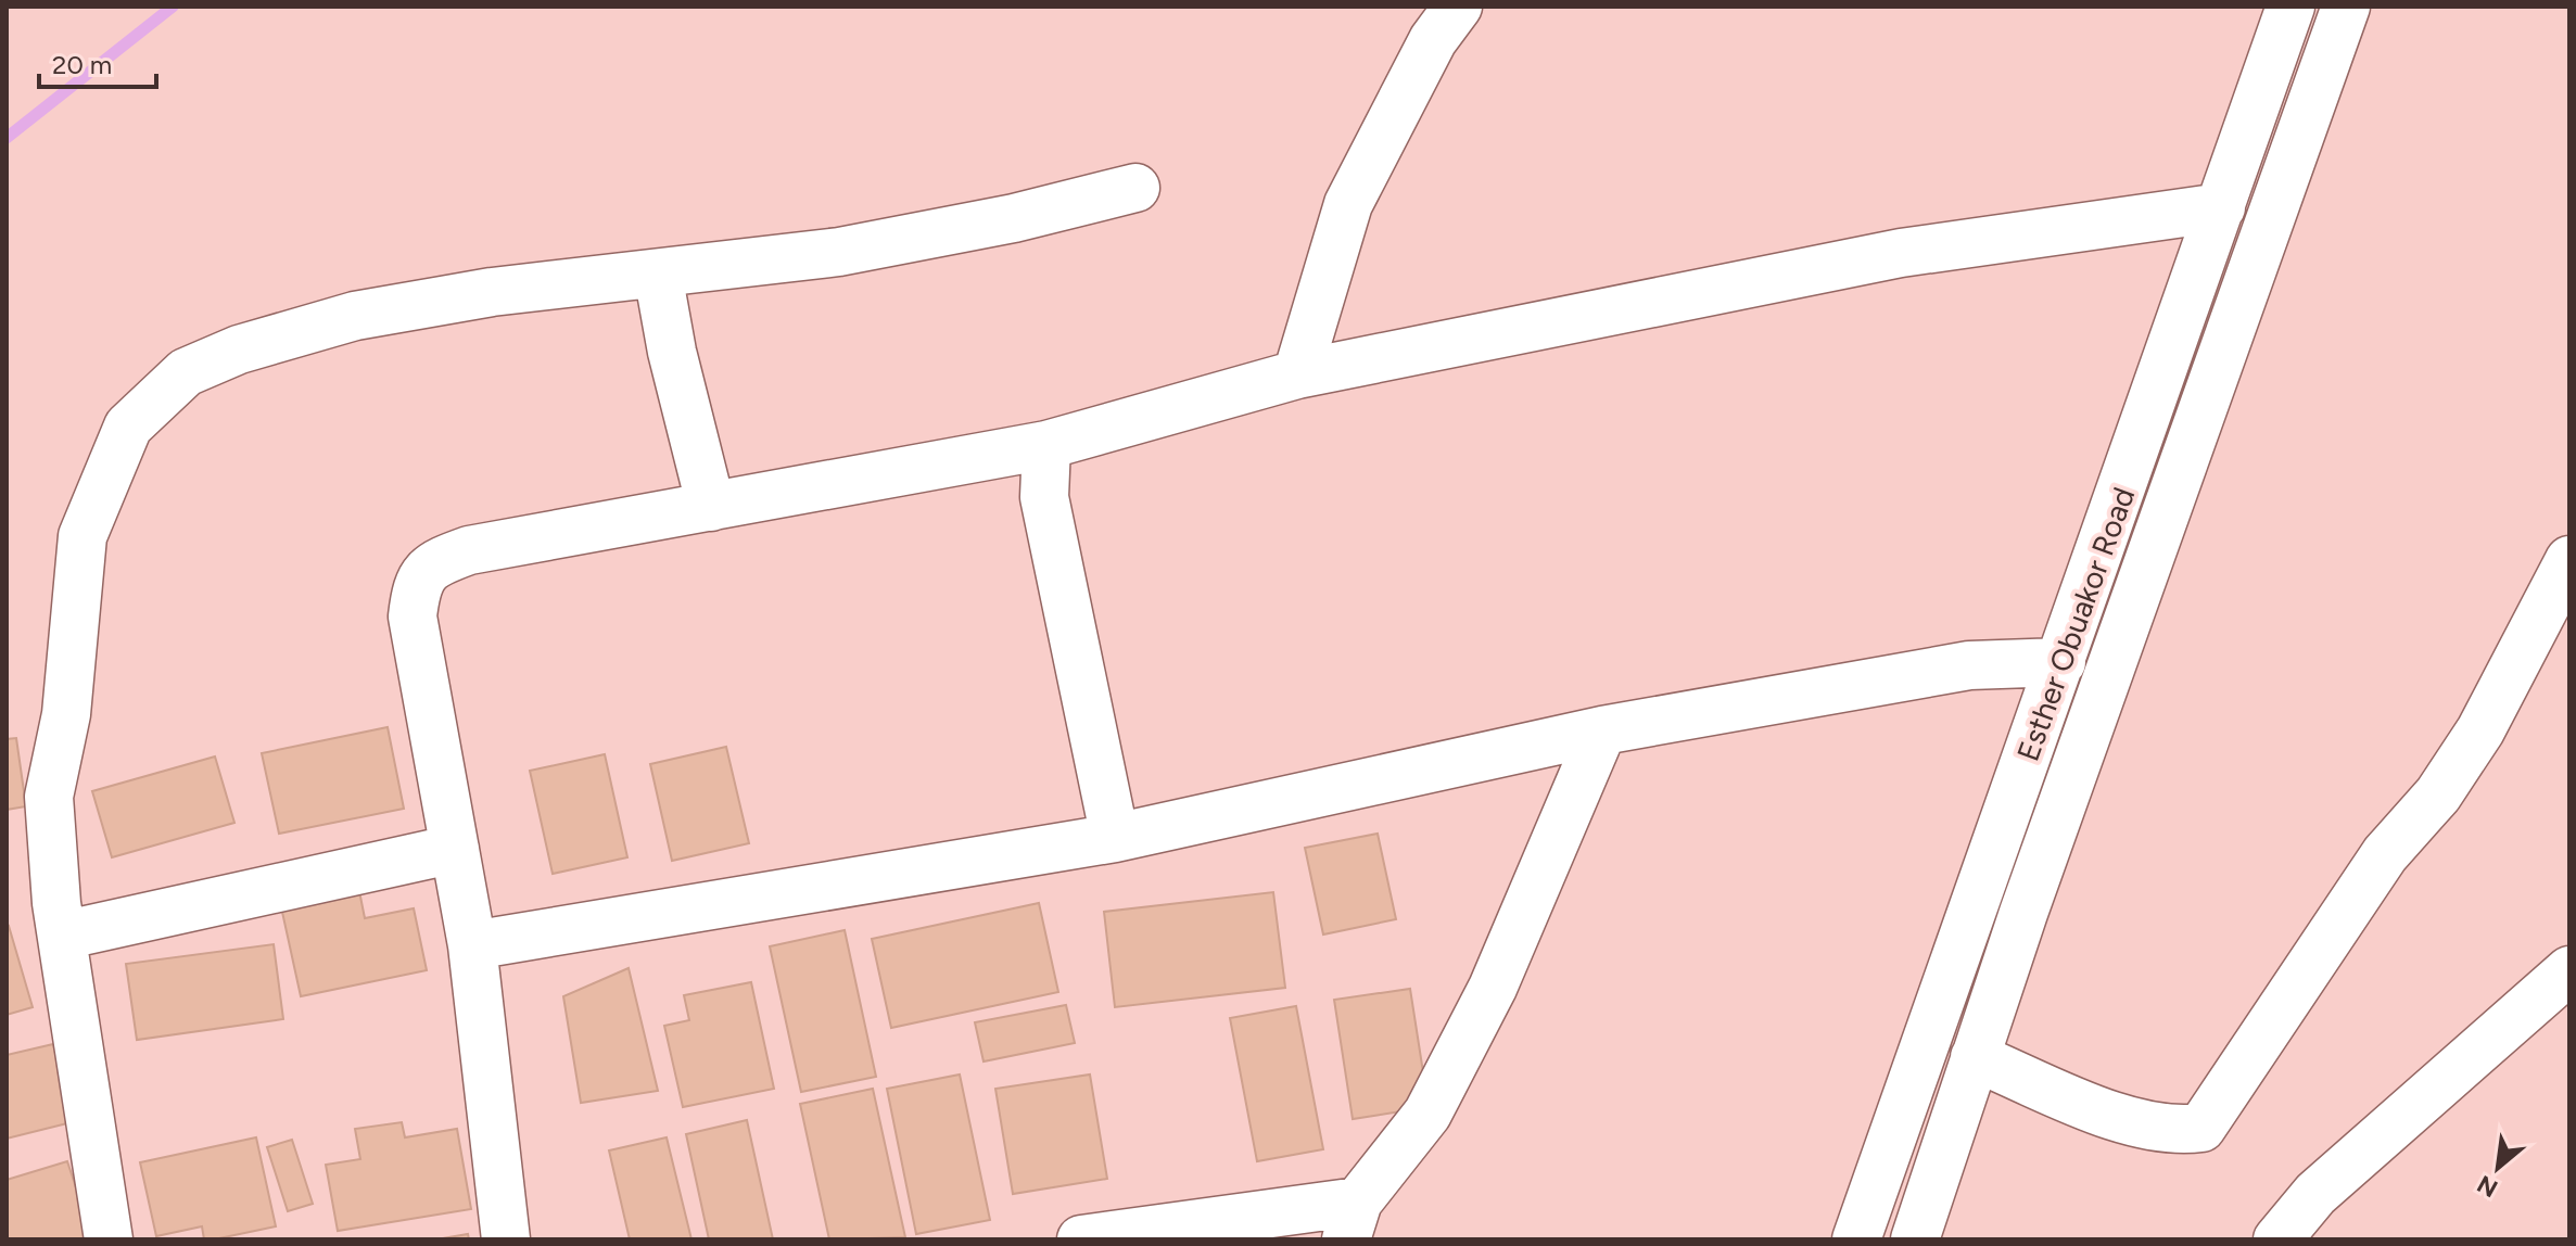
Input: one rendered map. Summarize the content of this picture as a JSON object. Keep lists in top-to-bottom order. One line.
{"streets":{"street":["Esther Obuakor Road"]},"scale_bar":"20 m","north":"bottom left"}
